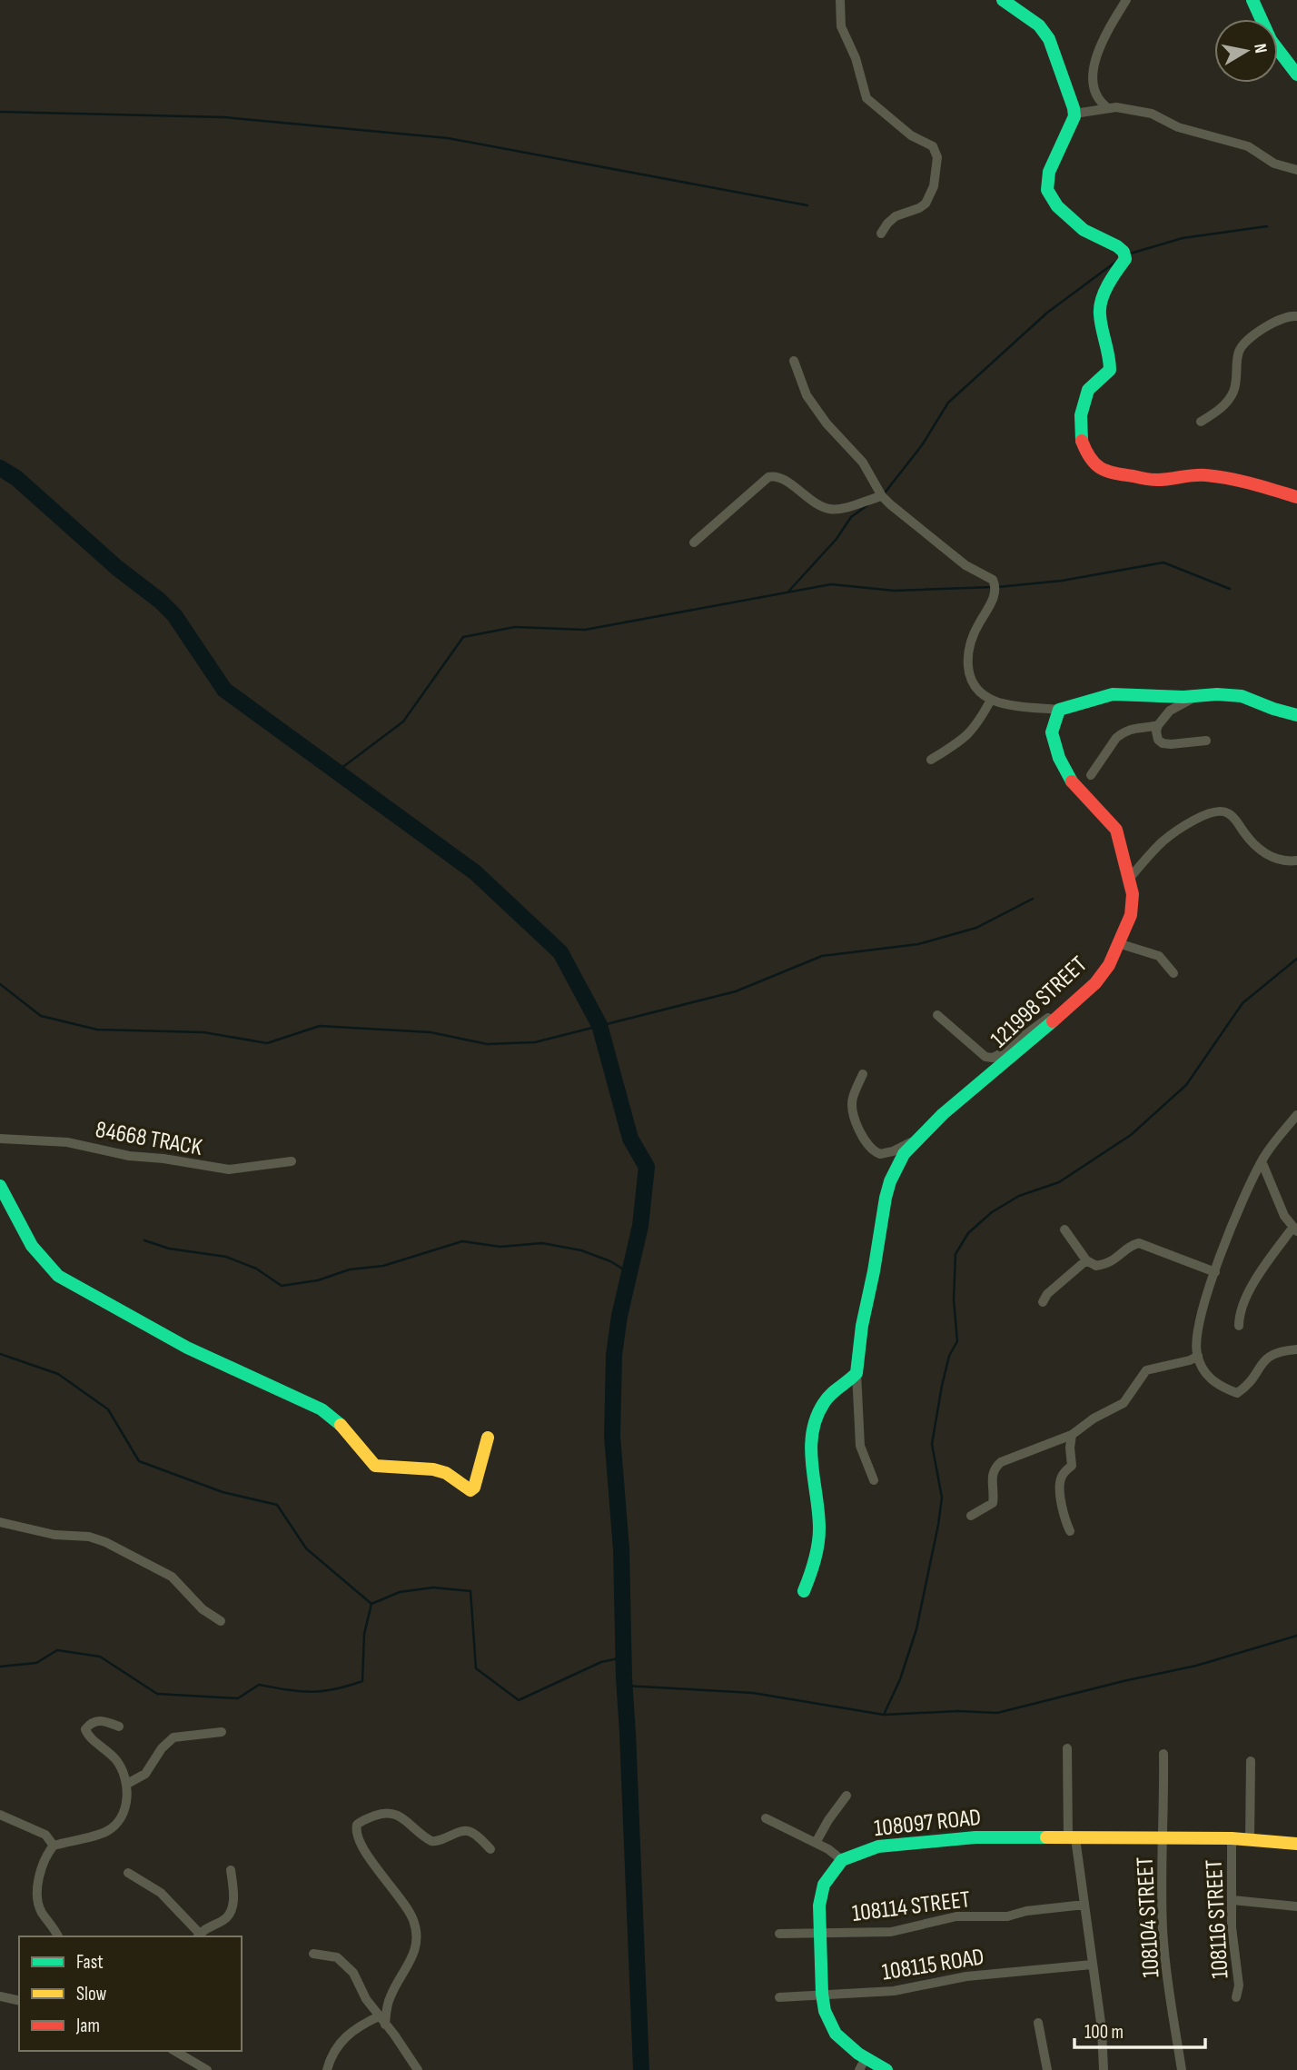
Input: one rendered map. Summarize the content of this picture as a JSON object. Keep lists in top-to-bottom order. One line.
{"streets":{"street":["121998 STREET","84668 TRACK","108097 ROAD","108114 STREET","108104 STREET","108116 STREET","108115 ROAD"]},"crossings":[["108097 ROAD","108104 STREET"],["108097 ROAD","108116 STREET"]],"legend":["Fast","Slow","Jam"],"scale_bar":"100 m","north":"right"}
